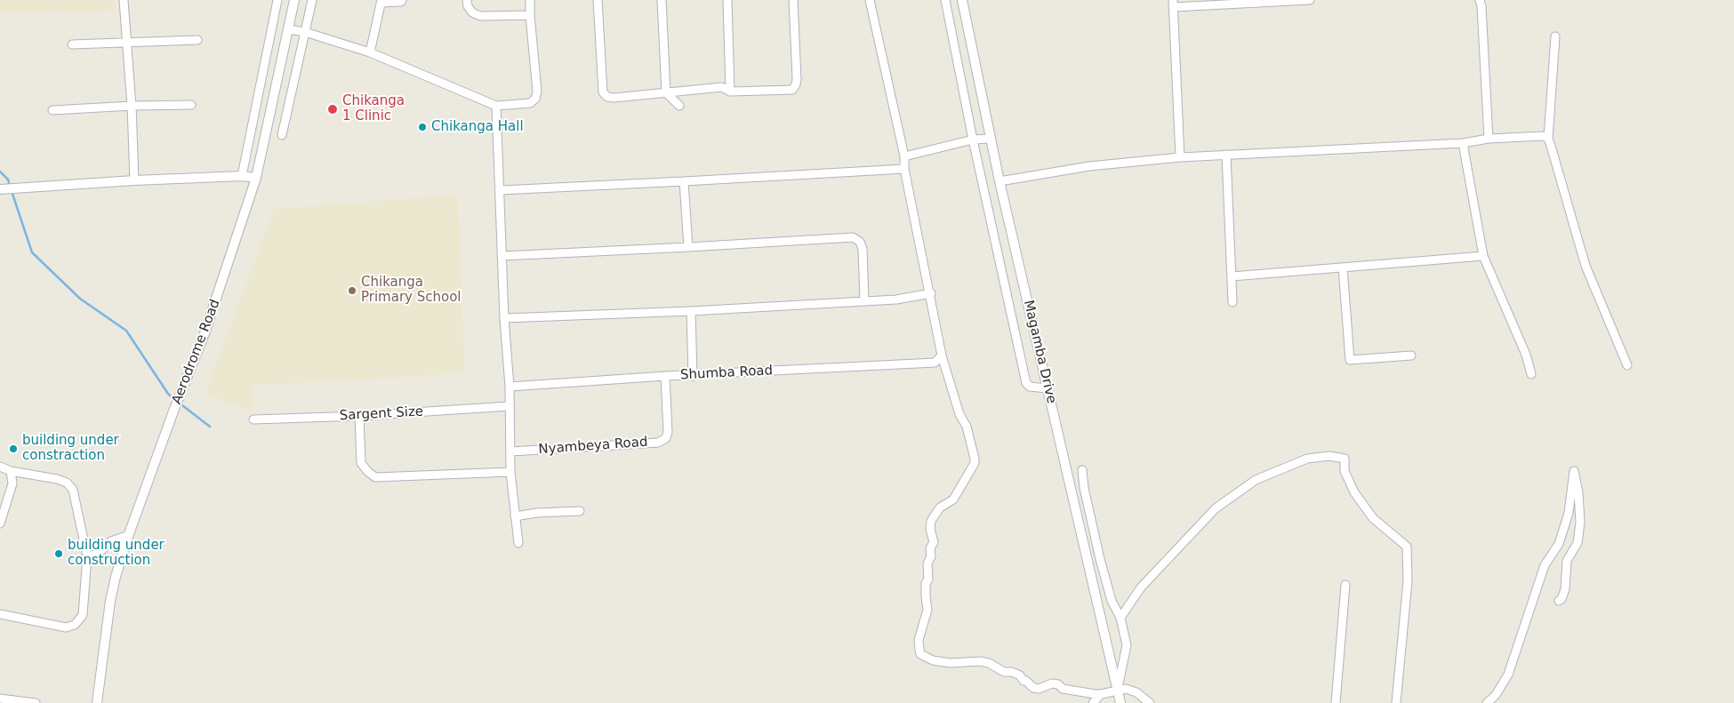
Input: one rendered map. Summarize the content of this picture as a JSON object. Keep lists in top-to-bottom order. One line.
{"streets":{"street":["Aerodrome Road","Magamba Drive","Shumba Road","Sargent Size","Nyambeya Road"]},"crossings":[["Shumba Road","Nyambeya Road"]],"places":["Chikanga 1 Clinic","Chikanga Hall","Chikanga Primary School","building under constraction","building under construction"]}
